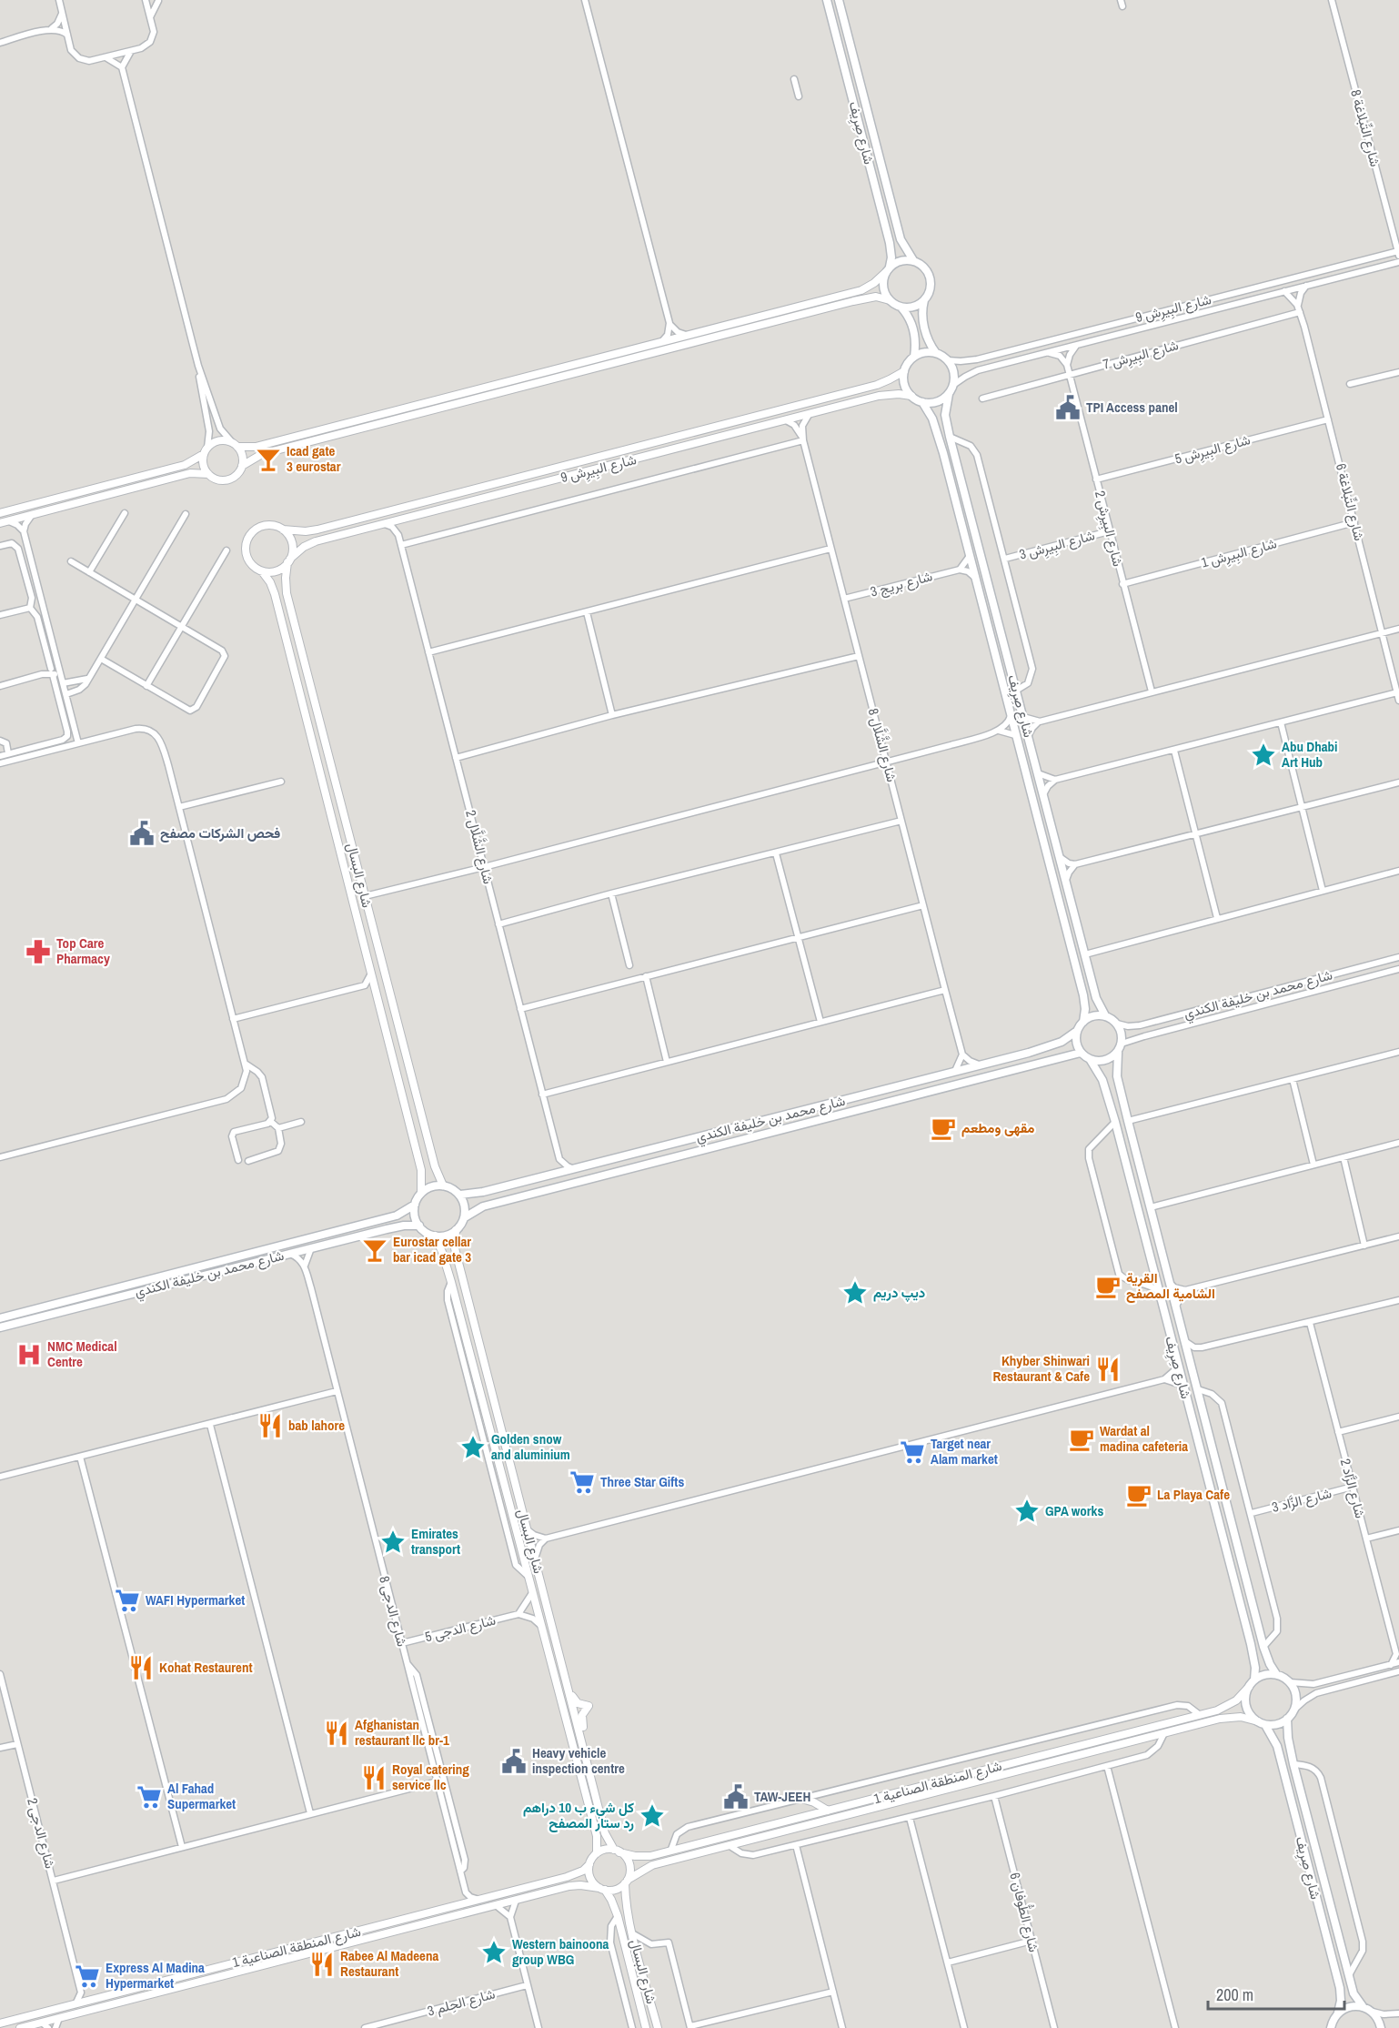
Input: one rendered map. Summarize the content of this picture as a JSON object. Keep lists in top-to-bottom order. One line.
{"streets":{"main road":["شارع صِرِيف","شارع محمد بن خليفة الكندي"],"street":["شارع التِّبلاغة 8","شارع البِيرِش 9","شارع البِيرِش 7","شارع البِيرِش 5","شارع التِّبلاغة 6","شارع البِيرِش 2","شارع البِيرِش 3","شارع البِيرِش 1","شارع بريج 3","شارع الشَّلَّال 8","شارع الشَّلَّال 2","شارع البسال","شارع الزَّاد 2","شارع الزَّاد 3","شارع الدجى 8","شارع الدجى 5","شارع المنطقة الصناعية 1","شارع الدجى 2","شارع الطُّوفان 6","شارع الحِلم 3"]},"crossings":[["شارع التِّبلاغة 8","شارع البِيرِش 9"],["شارع صِرِيف","شارع البِيرِش 9"],["شارع صِرِيف","شارع محمد بن خليفة الكندي"],["شارع صِرِيف","شارع المنطقة الصناعية 1"],["شارع البِيرِش 9","شارع التِّبلاغة 6"],["شارع البِيرِش 9","شارع البسال"],["شارع البِيرِش 7","شارع التِّبلاغة 6"],["شارع البِيرِش 7","شارع البِيرِش 2"],["شارع البِيرِش 5","شارع التِّبلاغة 6"],["شارع البِيرِش 5","شارع البِيرِش 2"],["شارع التِّبلاغة 6","شارع البِيرِش 1"],["شارع البِيرِش 2","شارع البِيرِش 3"],["شارع البِيرِش 2","شارع البِيرِش 1"],["شارع بريج 3","شارع الشَّلَّال 8"],["شارع البسال","شارع محمد بن خليفة الكندي"],["شارع البسال","شارع المنطقة الصناعية 1"],["شارع الزَّاد 2","شارع الزَّاد 3"],["شارع الدجى 8","شارع الدجى 5"]],"places":{"public building":["TPI Access panel","فحص الشركات مصفح","Heavy vehicle inspection centre","TAW-JEEH"],"bar":["Icad gate 3 eurostar","Eurostar cellar bar icad gate 3"],"place":["Abu Dhabi Art Hub","دیپ دریم","Golden snow and aluminium","GPA works","Emirates transport","كل شيء ب 10 دراهم رد ستار المصفح","Western bainoona group WBG"],"pharmacy":["Top Care Pharmacy"],"cafe":["مقهى ومطعم","القرية الشامية المصفح","Wardat al madina cafeteria","La Playa Cafe"],"hospital":["NMC Medical Centre"],"restaurant":["Khyber Shinwari Restaurant & Cafe","bab lahore","Kohat Restaurent","Afghanistan restaurant llc br-1","Royal catering service llc","Rabee Al Madeena Restaurant"],"supermarket":["Target near Alam market","Three Star Gifts","WAFI Hypermarket","Al Fahad Supermarket","Express Al Madina Hypermarket"]},"scale_bar":"200 m"}
